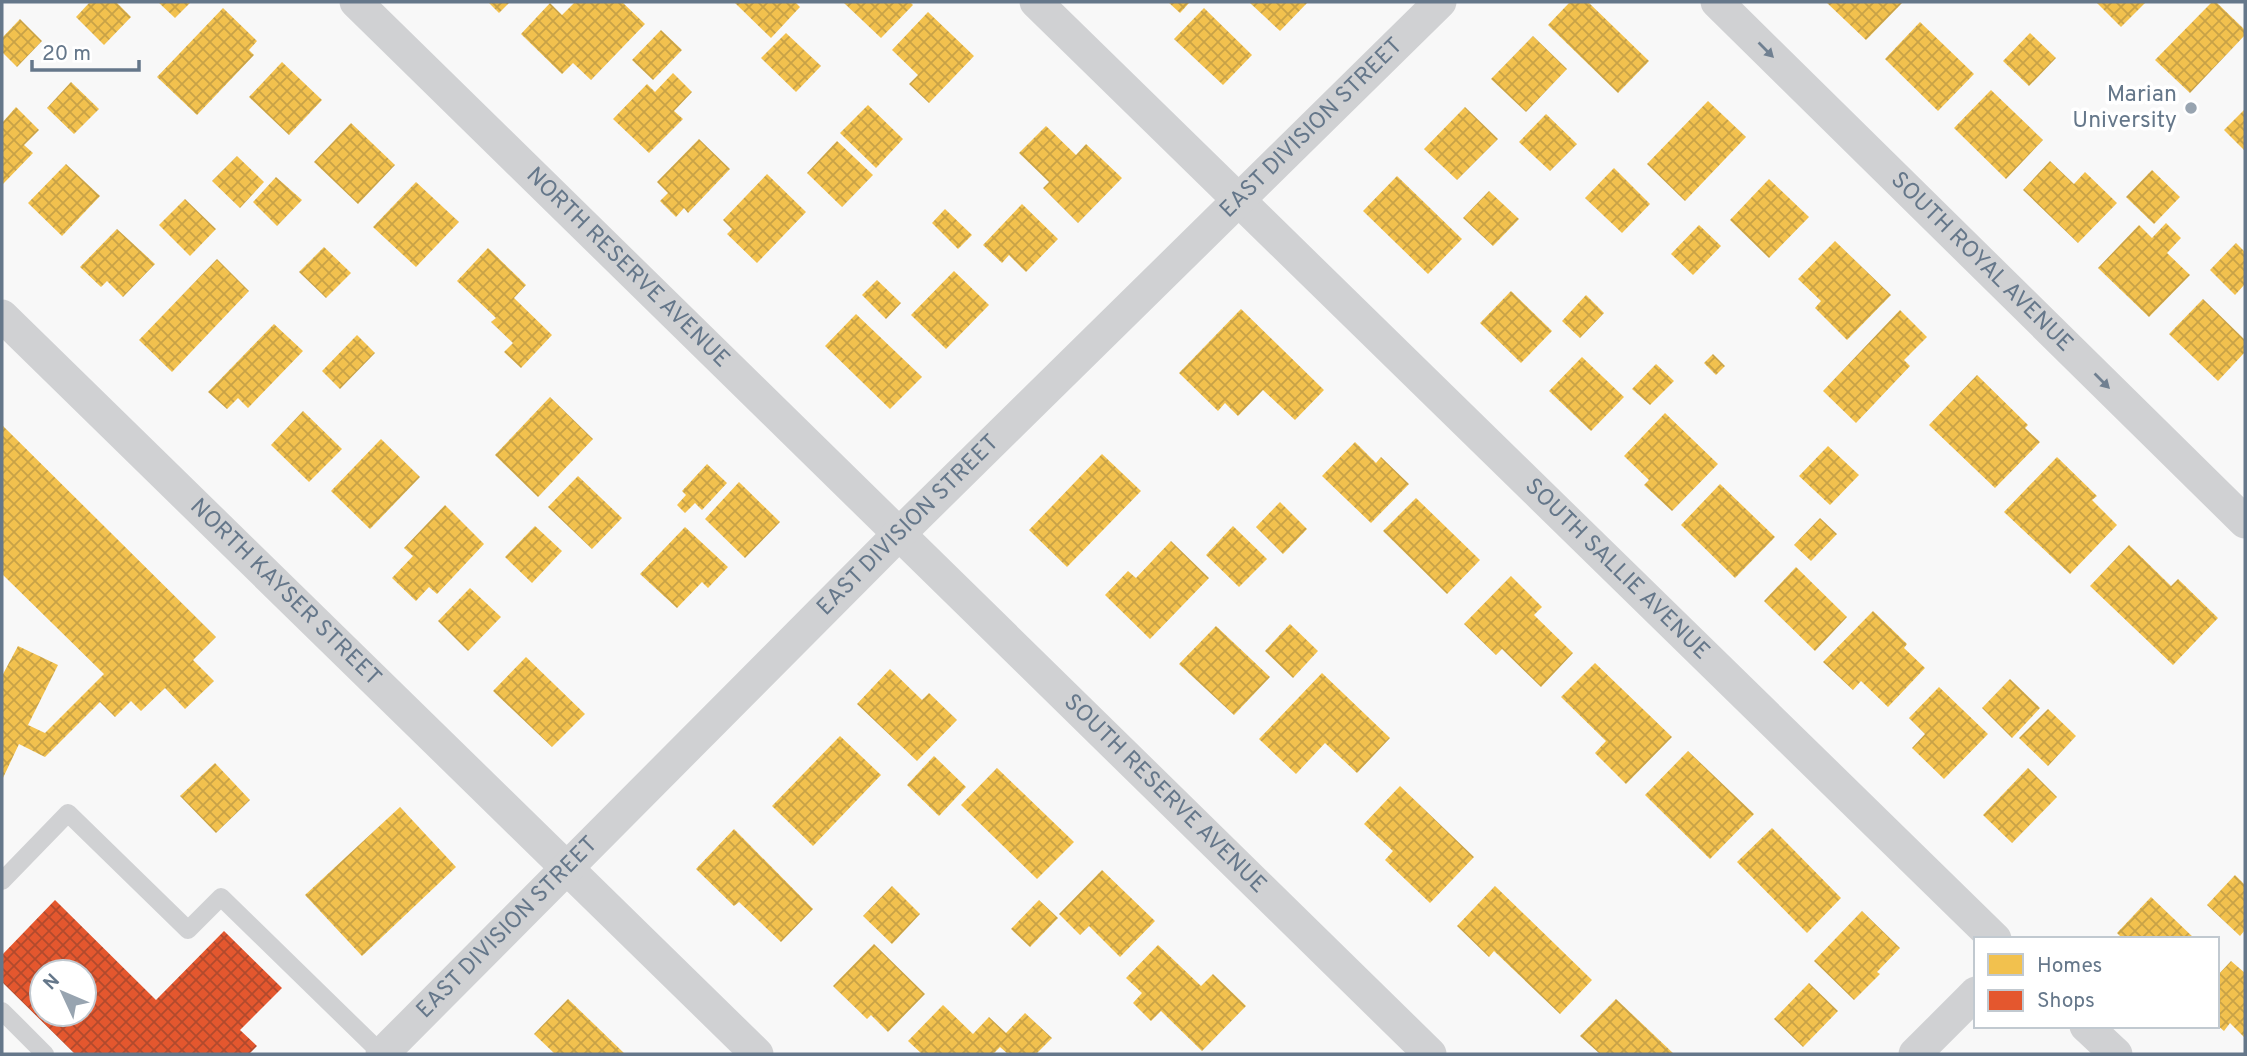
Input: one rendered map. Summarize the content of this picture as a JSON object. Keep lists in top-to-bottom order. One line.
{"streets":{"street":["EAST DIVISION STREET","SOUTH ROYAL AVENUE","NORTH RESERVE AVENUE","SOUTH SALLIE AVENUE","NORTH KAYSER STREET","SOUTH RESERVE AVENUE"]},"crossings":[["EAST DIVISION STREET","NORTH RESERVE AVENUE"],["EAST DIVISION STREET","SOUTH SALLIE AVENUE"],["EAST DIVISION STREET","NORTH KAYSER STREET"],["EAST DIVISION STREET","SOUTH RESERVE AVENUE"],["NORTH RESERVE AVENUE","SOUTH RESERVE AVENUE"]],"one_way":["SOUTH ROYAL AVENUE"],"places":["Marian University"],"legend":["Homes","Shops"],"scale_bar":"20 m","north":"top left"}
